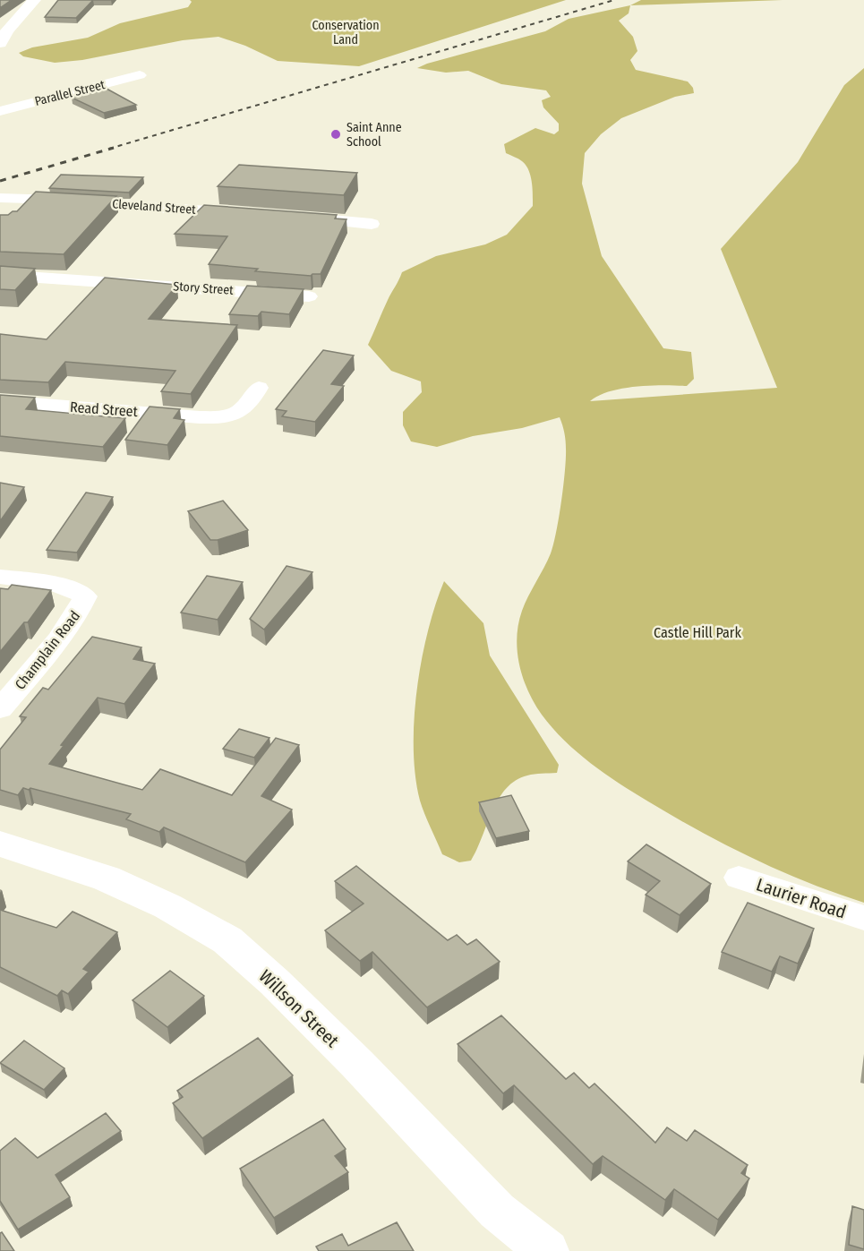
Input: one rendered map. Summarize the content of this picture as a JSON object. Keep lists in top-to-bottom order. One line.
{"streets":{"street":["Parallel Street","Cleveland Street","Story Street","Read Street","Champlain Road","Laurier Road","Willson Street"]},"parks":["Conservation Land","Castle Hill Park"],"places":["Saint Anne School"]}
